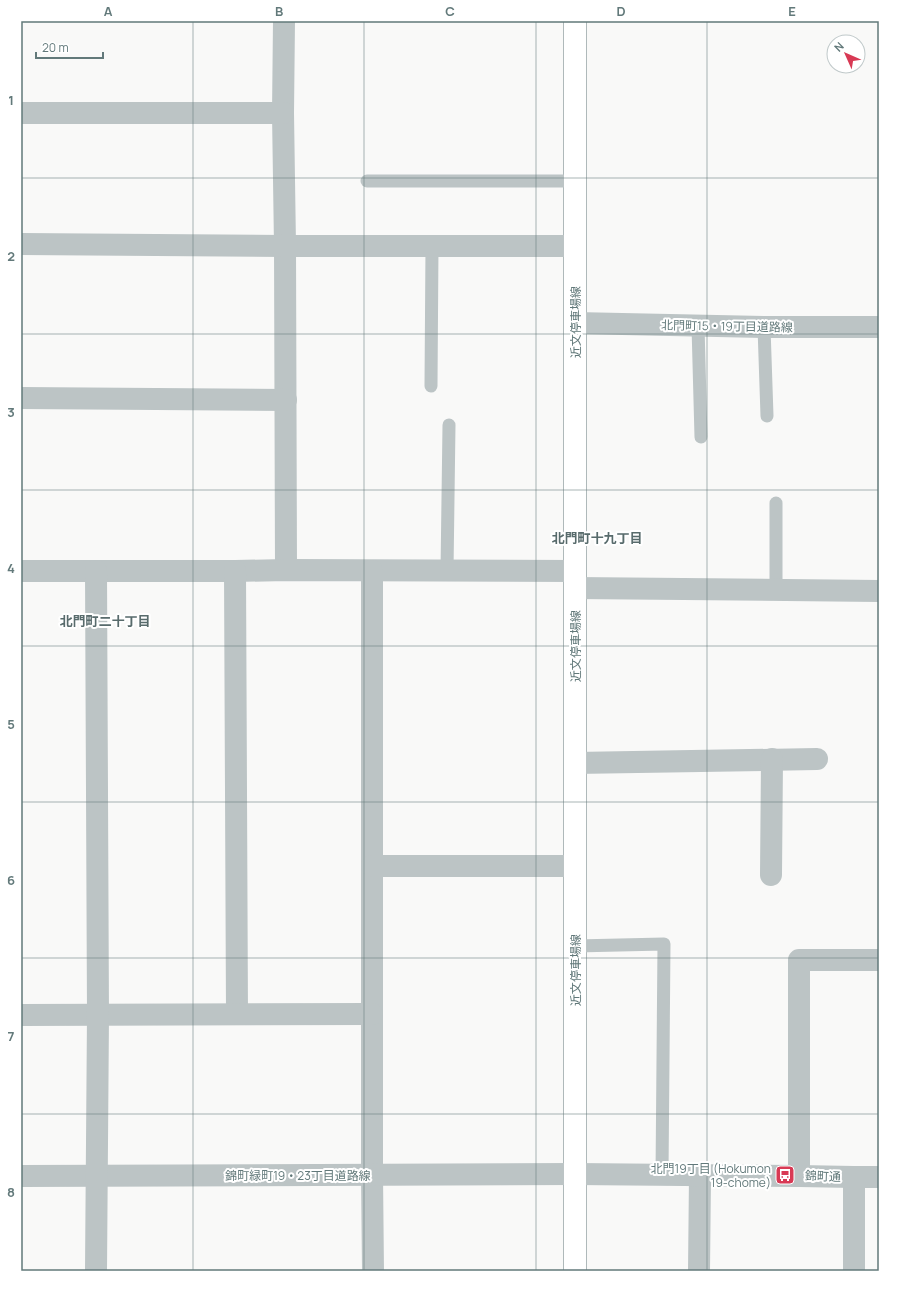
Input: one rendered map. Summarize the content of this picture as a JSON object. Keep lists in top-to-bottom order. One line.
{"streets":{"main road":["近文停車場線"],"street":["北門町15・19丁目道路線","錦町緑町19・23丁目道路線","錦町通"]},"crossings":[["近文停車場線","北門町15・19丁目道路線"],["近文停車場線","錦町緑町19・23丁目道路線"],["近文停車場線","錦町通"],["錦町緑町19・23丁目道路線","錦町通"]],"districts":["北門町十九丁目","北門町二十丁目"],"places":{"bus stop":["北門19丁目 (Hokumon 19-chome)"]},"scale_bar":"20 m","north":"top left","grid":{"columns":["A","B","C","D","E"],"rows":["1","2","3","4","5","6","7","8"]}}
